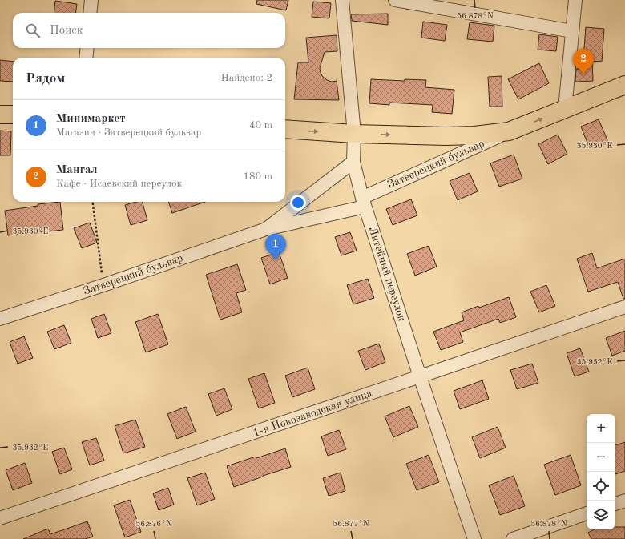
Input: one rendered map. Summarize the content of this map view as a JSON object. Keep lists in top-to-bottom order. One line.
{"streets":{"main road":["Затверецкий бульвар"],"street":["Литейный переулок","1-я Новозаводская улица"]},"crossings":[["Затверецкий бульвар","Литейный переулок"],["Литейный переулок","1-я Новозаводская улица"]],"page":{"search":"Поиск","pins":["2","1"],"heading":["Рядом","Найдено: 2"],"list":[{"mark":"1","name":"Минимаркет","note":"Магазин · Затверецкий бульвар","value":"40 m"},{"mark":"2","name":"Мангал","note":"Кафе · Исаевский переулок","value":"180 m"}],"map_buttons":["+","−"]},"coordinates":["56.878°N","35.930°E","35.932°E","56.876°N","56.877°N"]}
